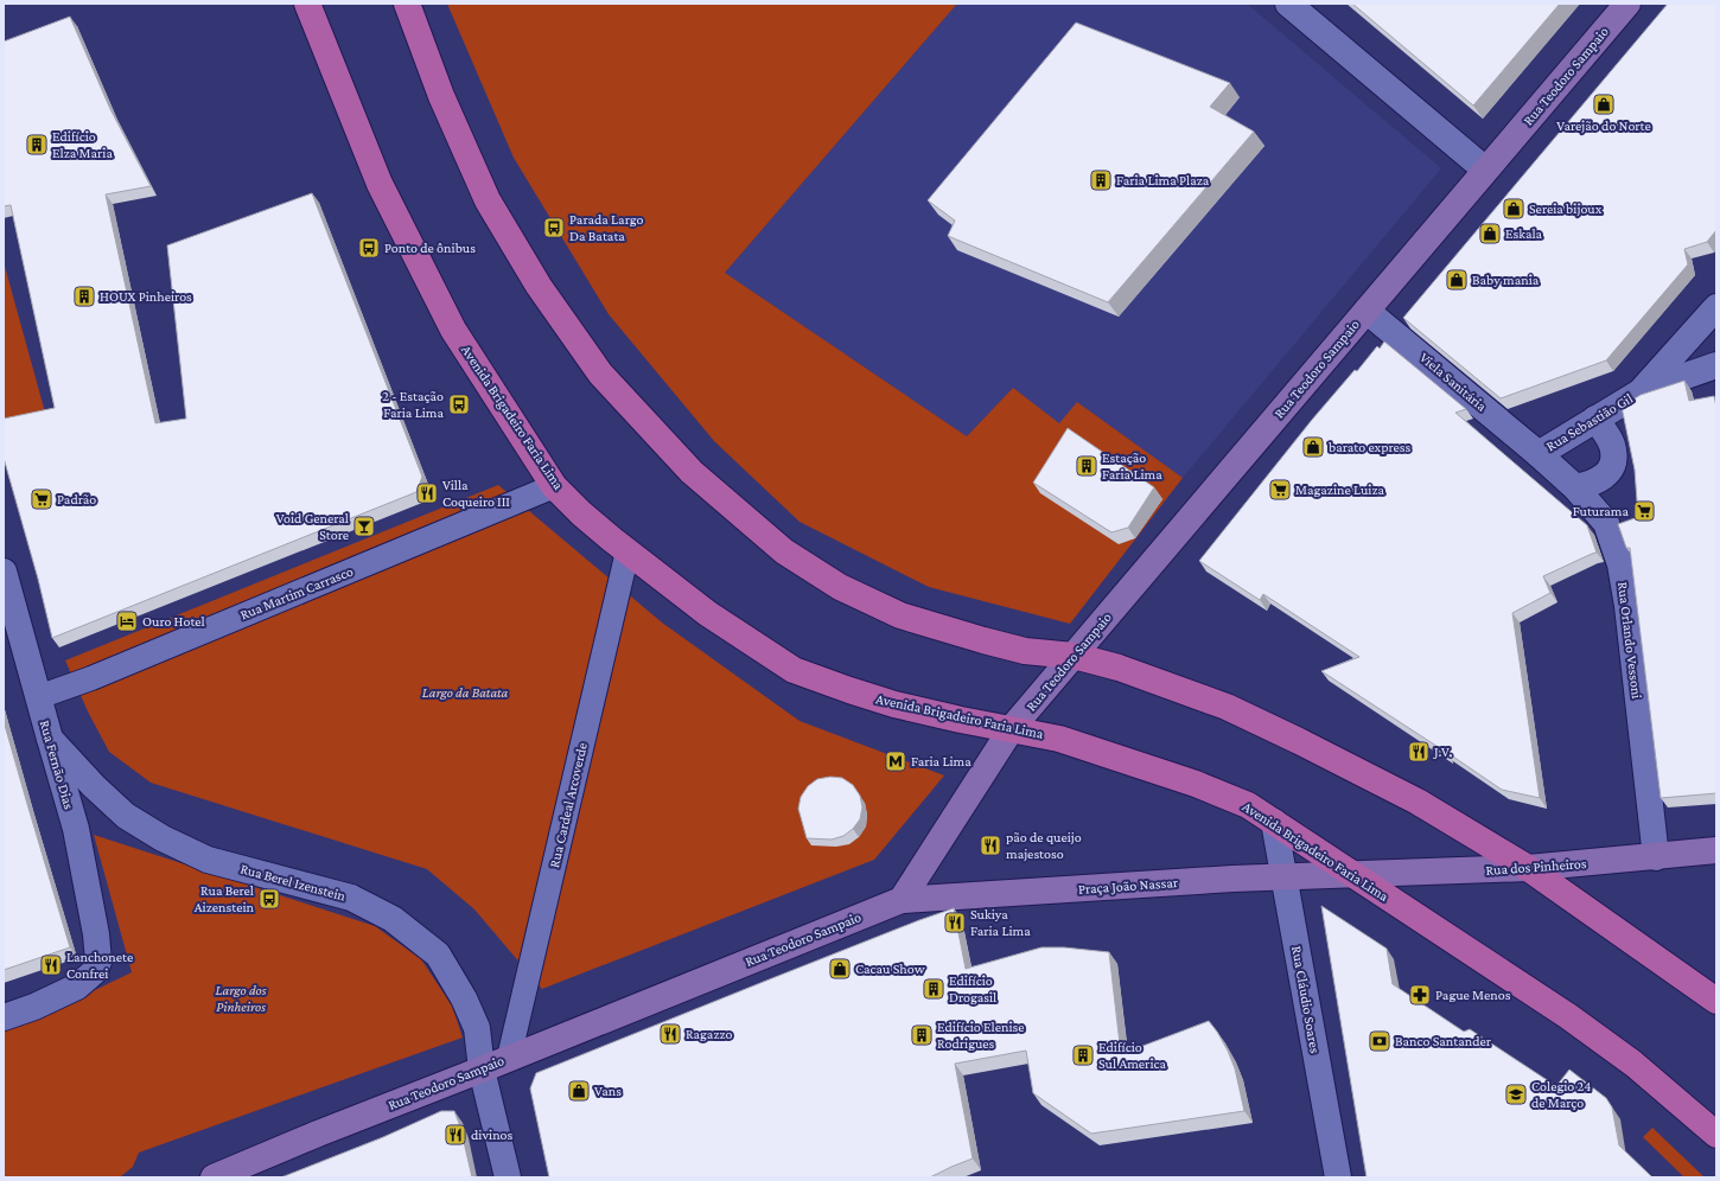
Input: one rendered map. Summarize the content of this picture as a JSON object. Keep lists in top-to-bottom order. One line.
{"streets":{"highway":["Avenida Brigadeiro Faria Lima"],"main road":["Rua Teodoro Sampaio","Rua dos Pinheiros","Praça João Nassar"],"street":["Viela Sanitária","Rua Sebastião Gil","Rua Martim Carrasco","Rua Orlando Vessoni","Rua Fernão Dias","Rua Cardeal Arcoverde","Rua Berel Izenstein","Rua Cláudio Soares"]},"crossings":[["Rua Teodoro Sampaio","Viela Sanitária"],["Rua Teodoro Sampaio","Avenida Brigadeiro Faria Lima"],["Rua Teodoro Sampaio","Rua Cardeal Arcoverde"],["Rua Teodoro Sampaio","Rua Berel Izenstein"],["Rua Teodoro Sampaio","Praça João Nassar"],["Viela Sanitária","Rua Sebastião Gil"],["Viela Sanitária","Rua Orlando Vessoni"],["Avenida Brigadeiro Faria Lima","Rua Martim Carrasco"],["Avenida Brigadeiro Faria Lima","Rua Cardeal Arcoverde"],["Avenida Brigadeiro Faria Lima","Rua dos Pinheiros"],["Avenida Brigadeiro Faria Lima","Praça João Nassar"],["Avenida Brigadeiro Faria Lima","Rua Cláudio Soares"],["Rua Sebastião Gil","Rua Orlando Vessoni"],["Rua Martim Carrasco","Rua Fernão Dias"],["Rua Orlando Vessoni","Rua dos Pinheiros"],["Rua Fernão Dias","Rua Berel Izenstein"],["Rua dos Pinheiros","Praça João Nassar"],["Praça João Nassar","Rua Cláudio Soares"]],"parks":["Largo da Batata","Largo dos Pinheiros"],"places":{"shop":["Varejão do Norte","Sereia bijoux","Eskala","Baby mania","barato express","Cacau Show","Vans"],"building":["Edifício Elza Maria","Faria Lima Plaza","HOUX Pinheiros","Estação Faria Lima","Edifício Drogasil","Edifício Elenise Rodrigues","Edifício Sul America"],"bus stop":["Parada Largo Da Batata","Ponto de ônibus","2 - Estação Faria Lima","Rua Berel Aizenstein"],"supermarket":["Magazine Luiza","Padrão","Futurama"],"restaurant":["Villa Coqueiro III","J.V.","pão de queijo majestoso","Sukiya Faria Lima","Lanchonete Confrei","Ragazzo","divinos"],"bar":["Void General Store"],"hotel":["Ouro Hotel"],"metro station":["Faria Lima"],"pharmacy":["Pague Menos"],"bank":["Banco Santander"],"school or university":["Colegio 24 de Março"]}}
